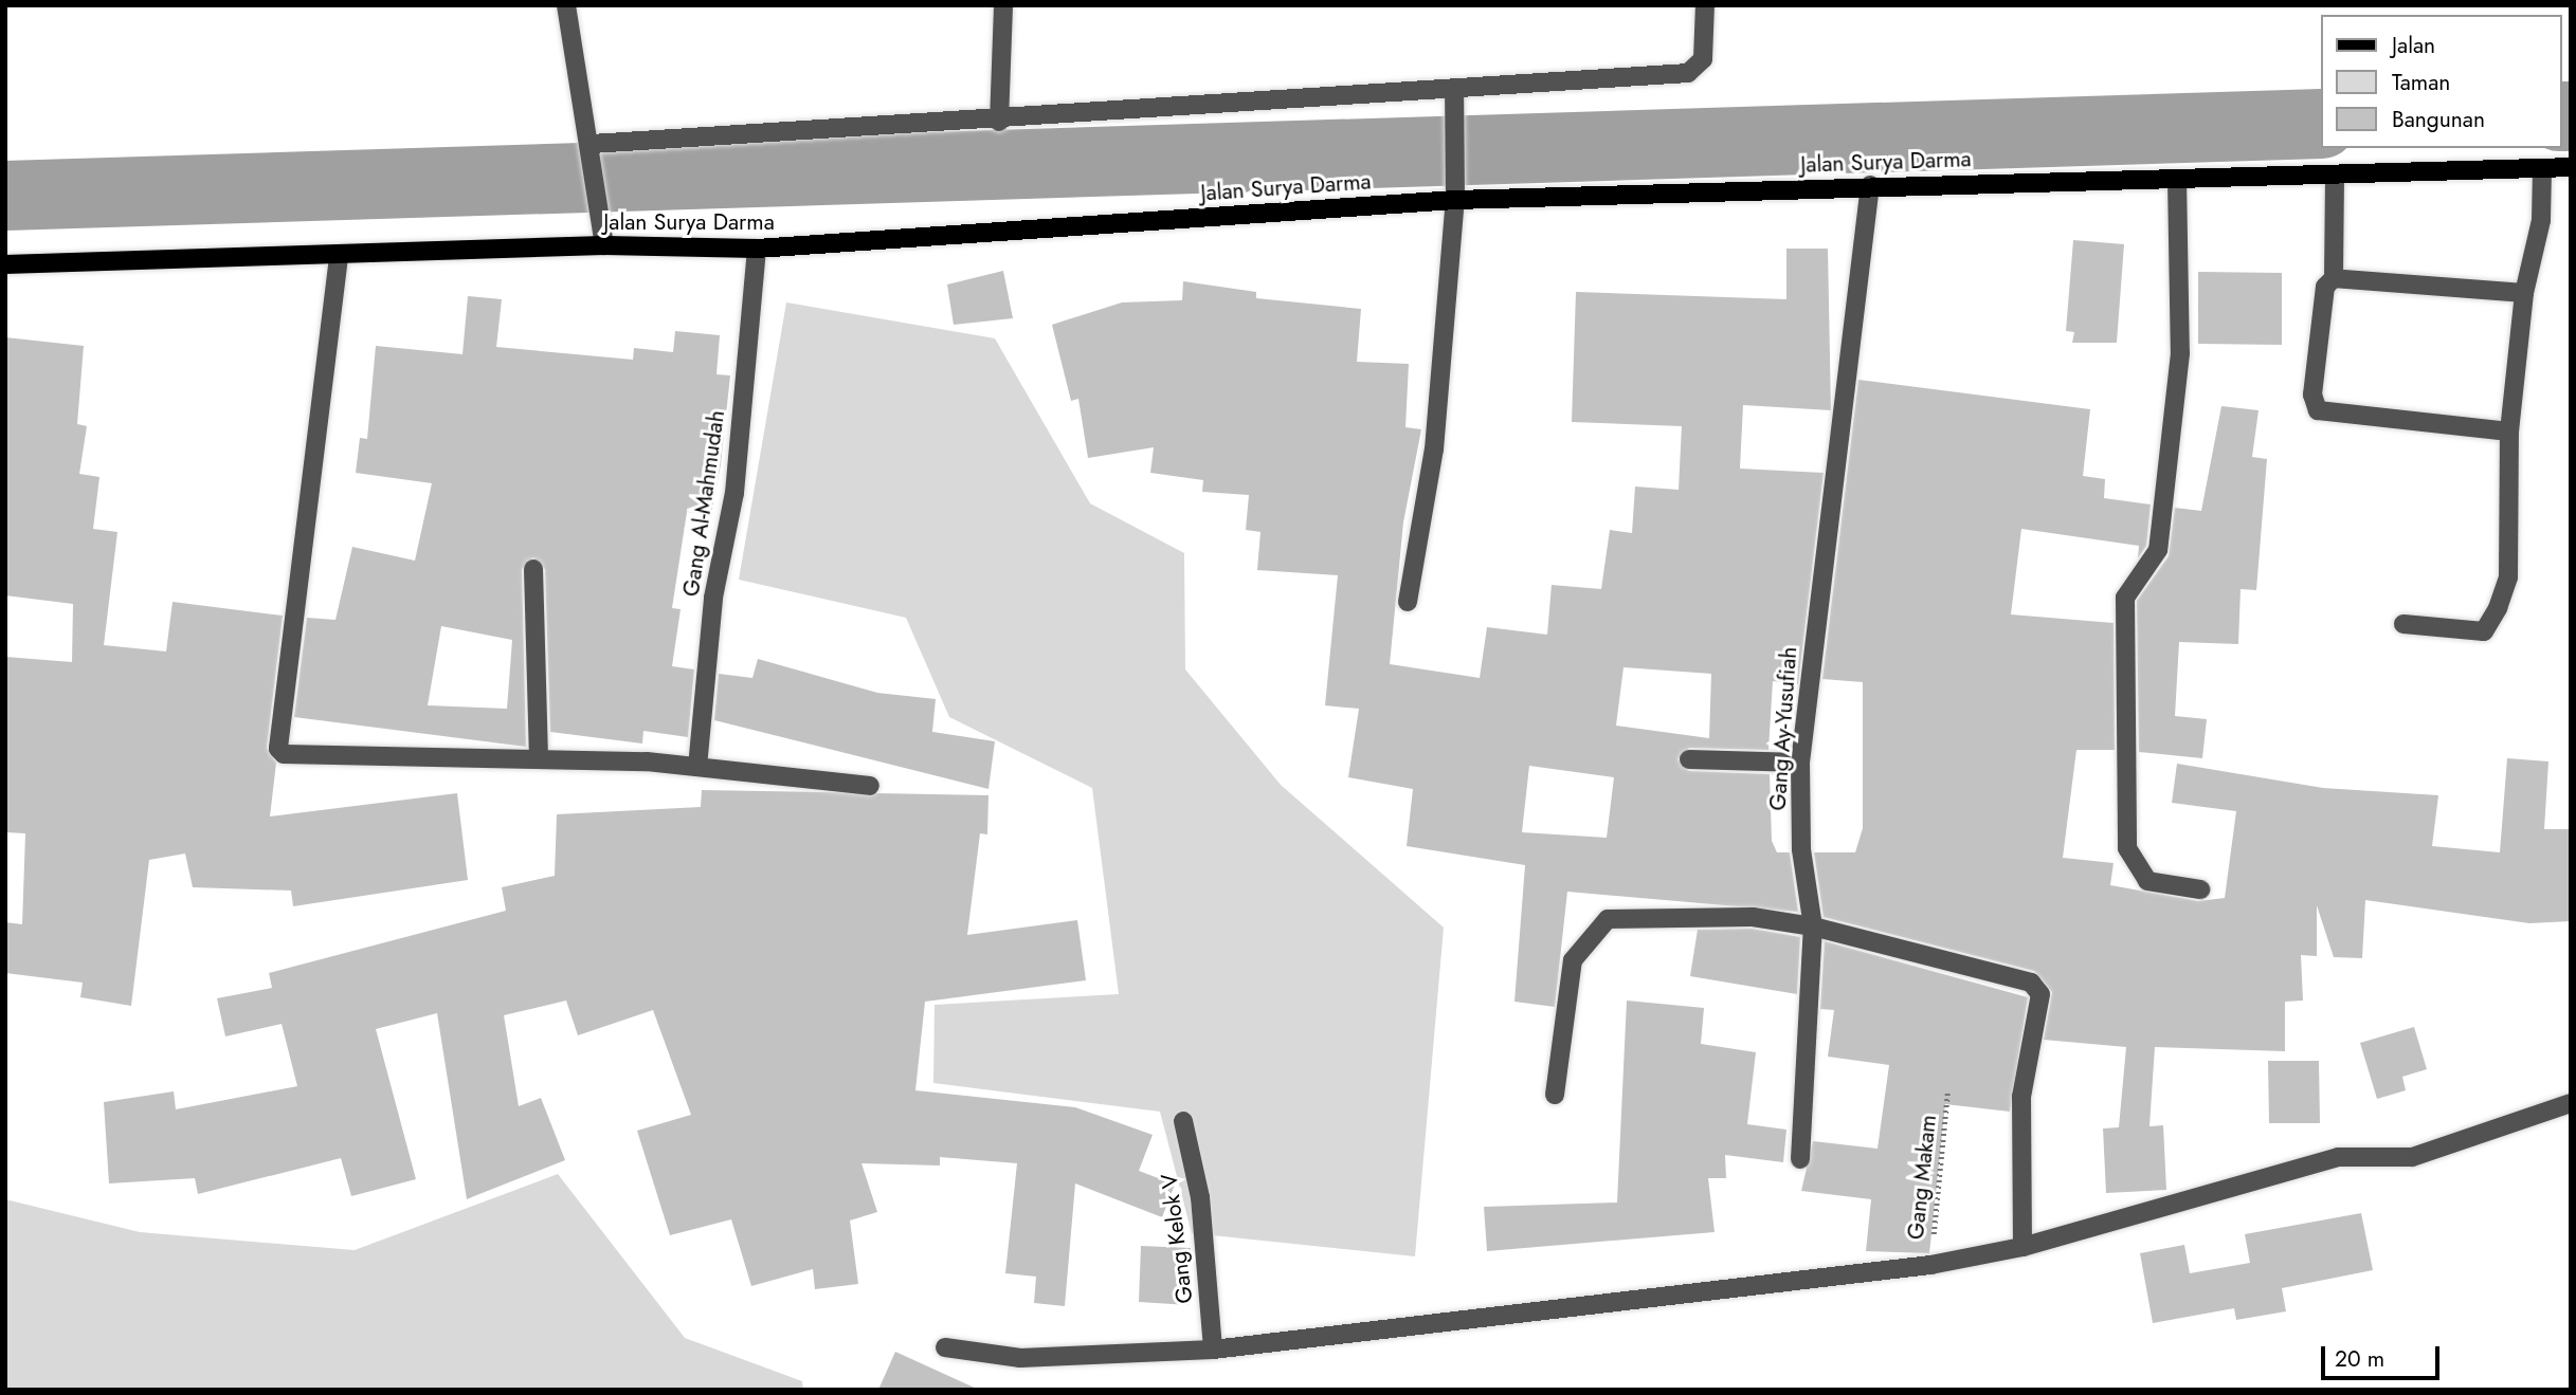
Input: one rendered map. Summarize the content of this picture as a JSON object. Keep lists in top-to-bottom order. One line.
{"streets":{"main road":["Jalan Surya Darma"],"street":["Gang Al-Mahmudah","Gang Ay-Yusufiah","Gang Kelok V"],"path":["Gang Makam"]},"crossings":[["Jalan Surya Darma","Gang Al-Mahmudah"],["Jalan Surya Darma","Gang Ay-Yusufiah"]],"legend":["Jalan","Taman","Bangunan"],"scale_bar":"20 m"}
